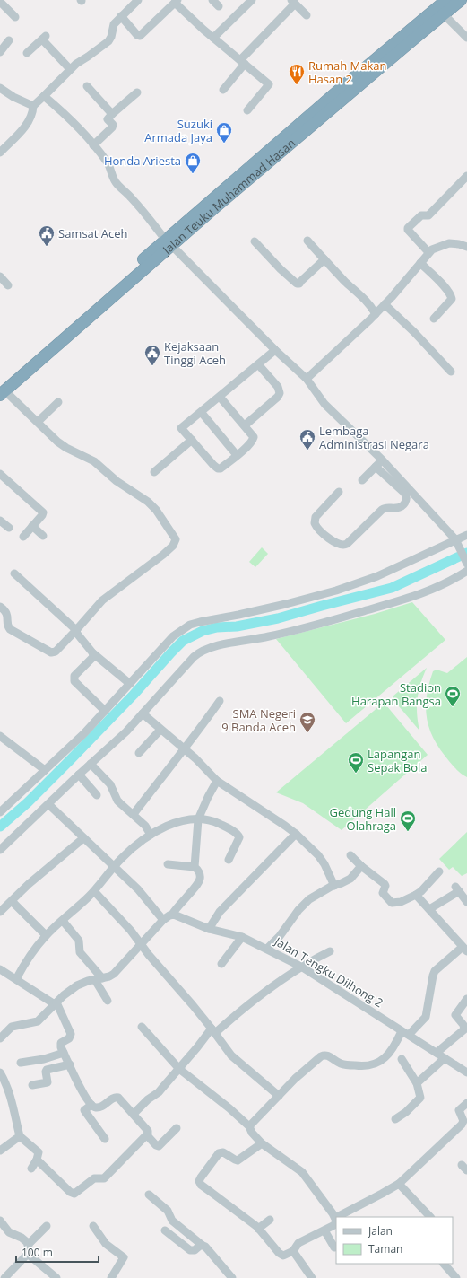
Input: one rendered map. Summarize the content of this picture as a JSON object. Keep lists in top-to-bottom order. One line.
{"streets":{"highway":["Jalan Teuku Muhammad Hasan"],"street":["Jalan Tengku Dilhong 2"]},"places":{"restaurant":["Rumah Makan Hasan 2"],"shop":["Suzuki Armada Jaya","Honda Ariesta"],"public building":["Samsat Aceh","Kejaksaan Tinggi Aceh","Lembaga Administrasi Negara"],"sports":["Stadion Harapan Bangsa","Lapangan Sepak Bola","Gedung Hall Olahraga"],"school or university":["SMA Negeri 9 Banda Aceh"]},"legend":["Jalan","Taman"],"scale_bar":"100 m"}
